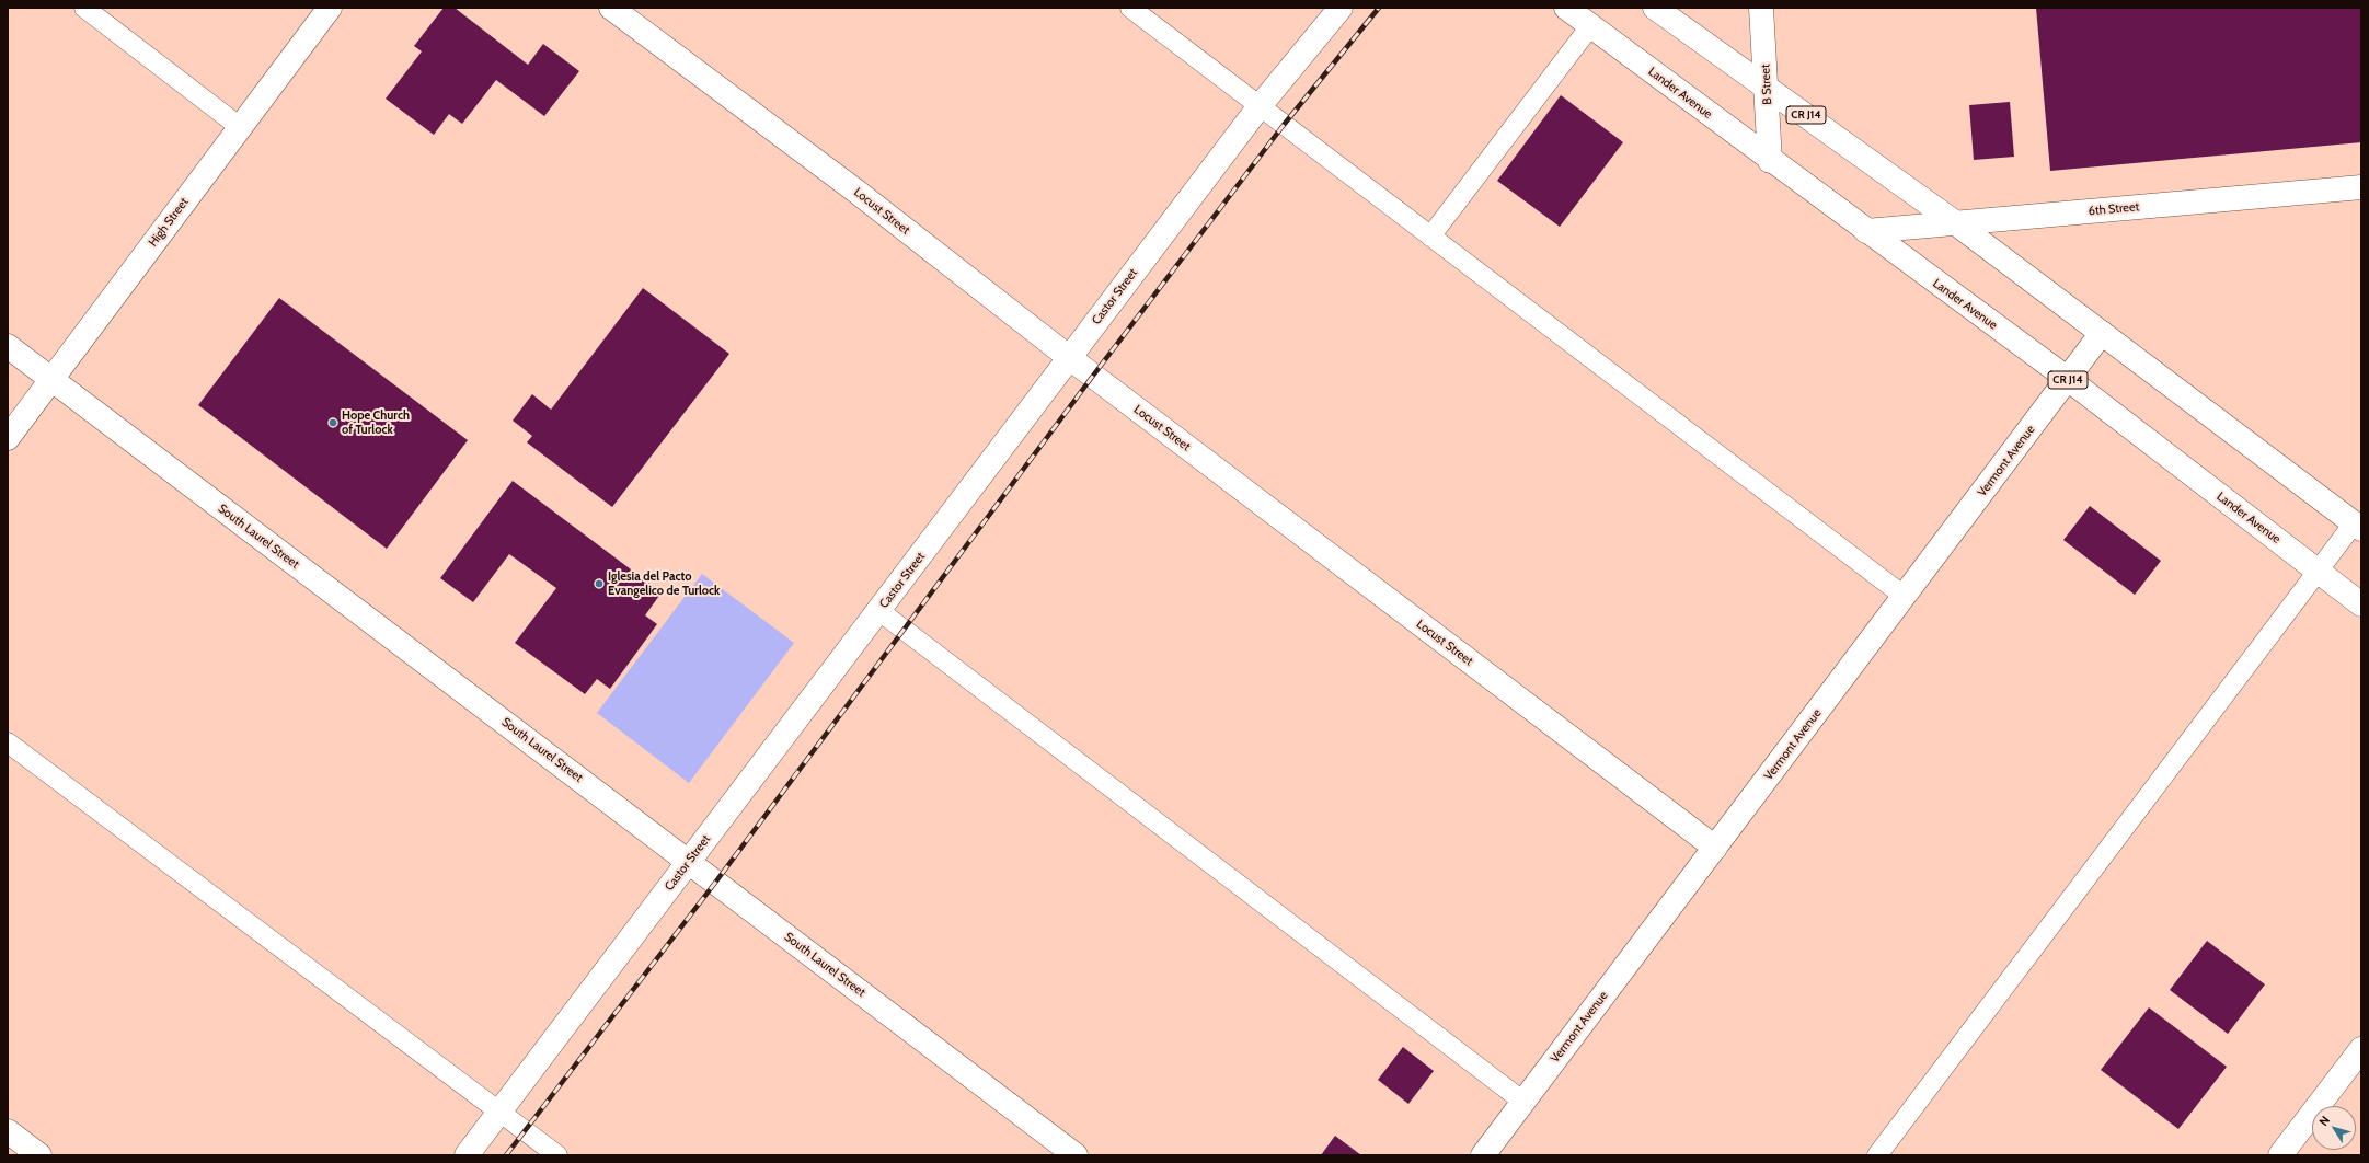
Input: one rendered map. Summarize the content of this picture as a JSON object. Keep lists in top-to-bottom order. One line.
{"streets":{"street":["B Street","Lander Avenue","CR J14","6th Street","Locust Street","High Street","Castor Street","Vermont Avenue","South Laurel Street"]},"crossings":[["B Street","Lander Avenue"],["B Street","CR J14"],["Lander Avenue","6th Street"],["Lander Avenue","Vermont Avenue"],["CR J14","6th Street"],["CR J14","Vermont Avenue"],["Locust Street","Castor Street"],["Locust Street","Vermont Avenue"],["High Street","South Laurel Street"],["Castor Street","South Laurel Street"]],"places":["Hope Church of Turlock","Iglesia del Pacto Evangelico de Turlock"],"north":"top left"}
